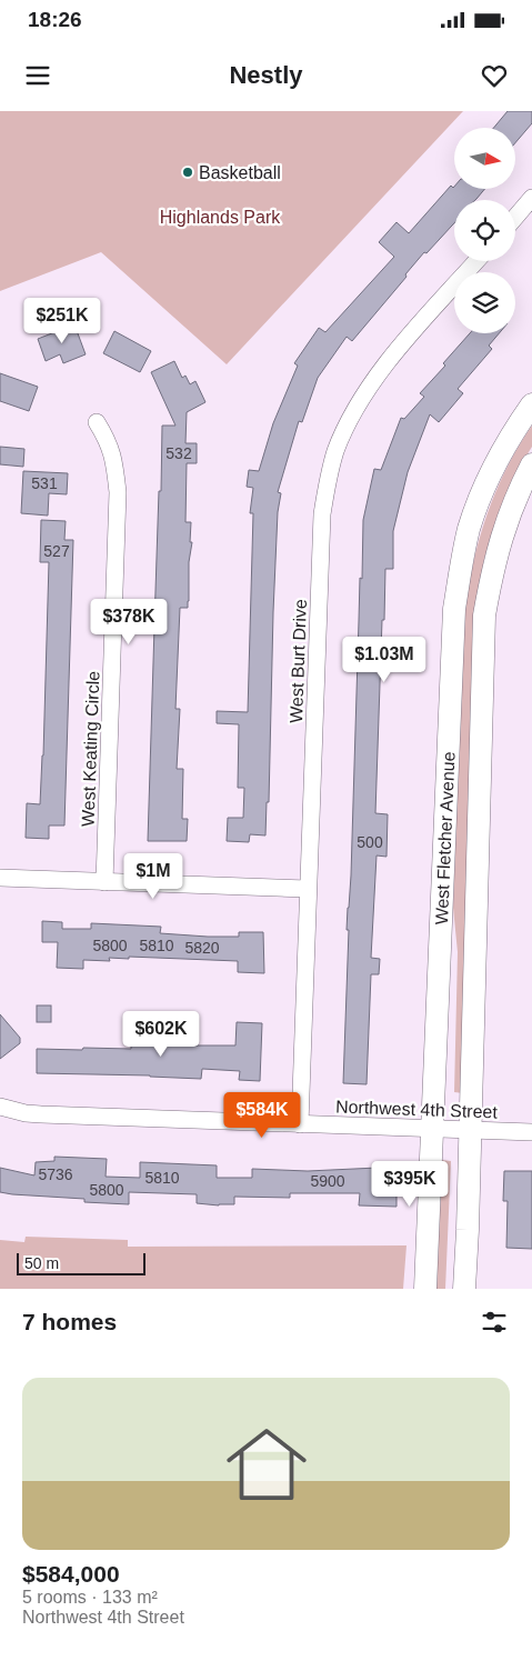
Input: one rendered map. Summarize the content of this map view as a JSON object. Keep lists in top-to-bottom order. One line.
{"streets":{"main road":["West Fletcher Avenue"],"street":["West Burt Drive","West Keating Circle","Northwest 4th Street"]},"crossings":[["West Burt Drive","Northwest 4th Street"],["West Fletcher Avenue","Northwest 4th Street"]],"parks":["Highlands Park"],"places":["Basketball"],"house_numbers":["532","531","527","500","5800","5810","5820","5736","5810","5900","5800"],"scale_bar":"50 m","north":"right","page":{"status":"18:26","header":"Nestly","price":["$251K","$378K","$1.03M","$1M","$602K","$584K","$395K"],"scale":"50 m","heading":"7 homes","list":[{"name":"$584,000","note":"5 rooms · 133 m² · Northwest 4th Street"}]}}
